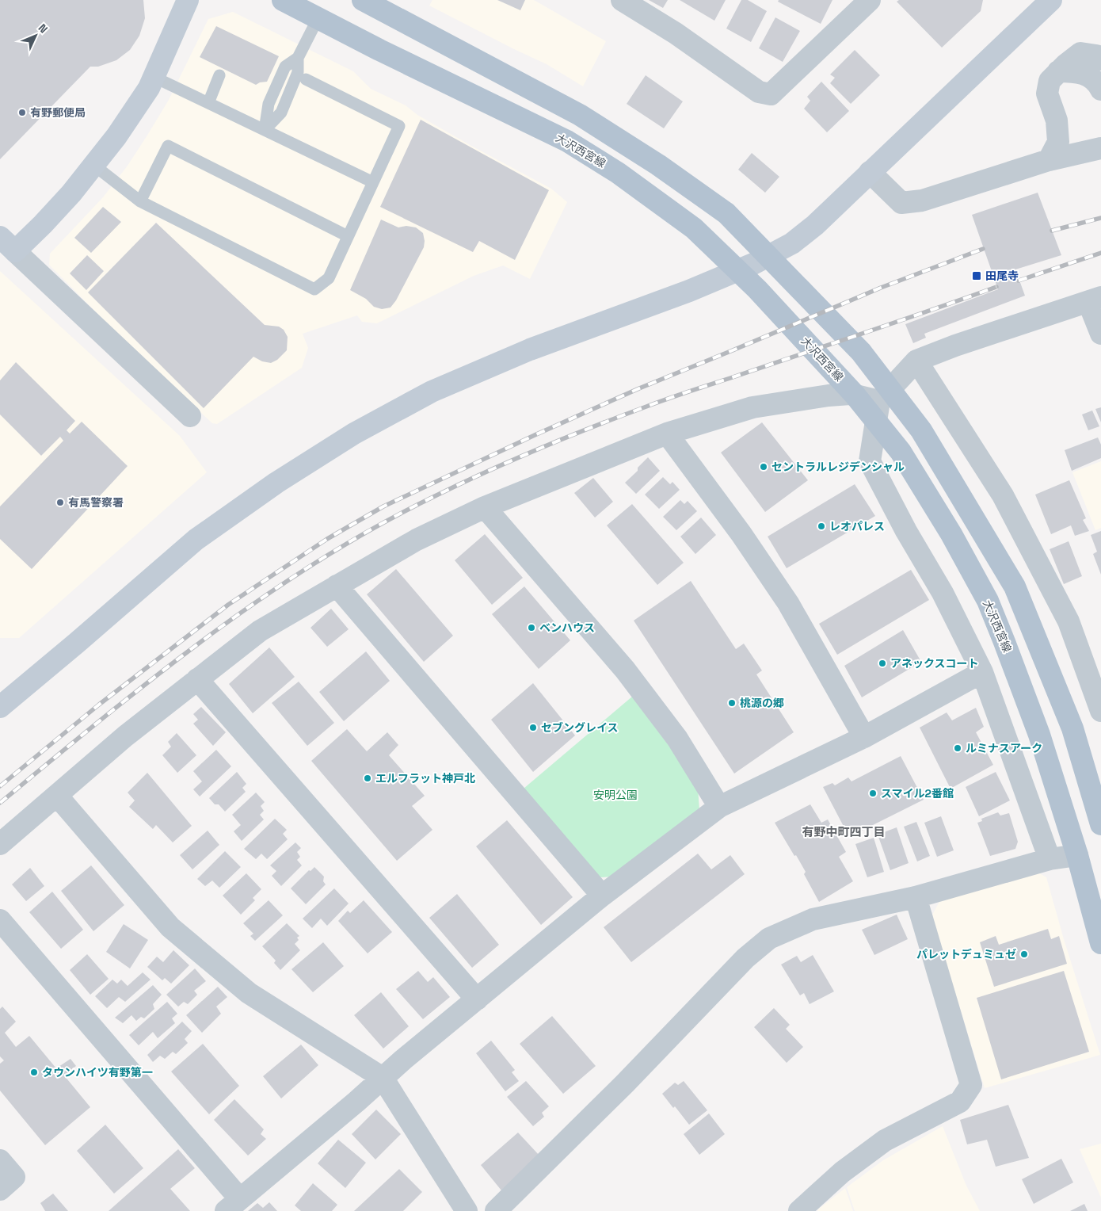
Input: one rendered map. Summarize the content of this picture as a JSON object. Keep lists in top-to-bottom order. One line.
{"streets":{"main road":["大沢西宮線"]},"districts":["有野中町四丁目"],"parks":["安明公園"],"places":{"other":["有野郵便局","セントラルレジデンシャル","有馬警察署","レオパレス","ベンハウス","アネックスコート","桃源の郷","セブングレイス","ルミナスアーク","エルフラット神戸北","スマイル2番館","パレットデュミュゼ","タウンハイツ有野第一"],"transit":["田尾寺"]},"north":"top right"}
